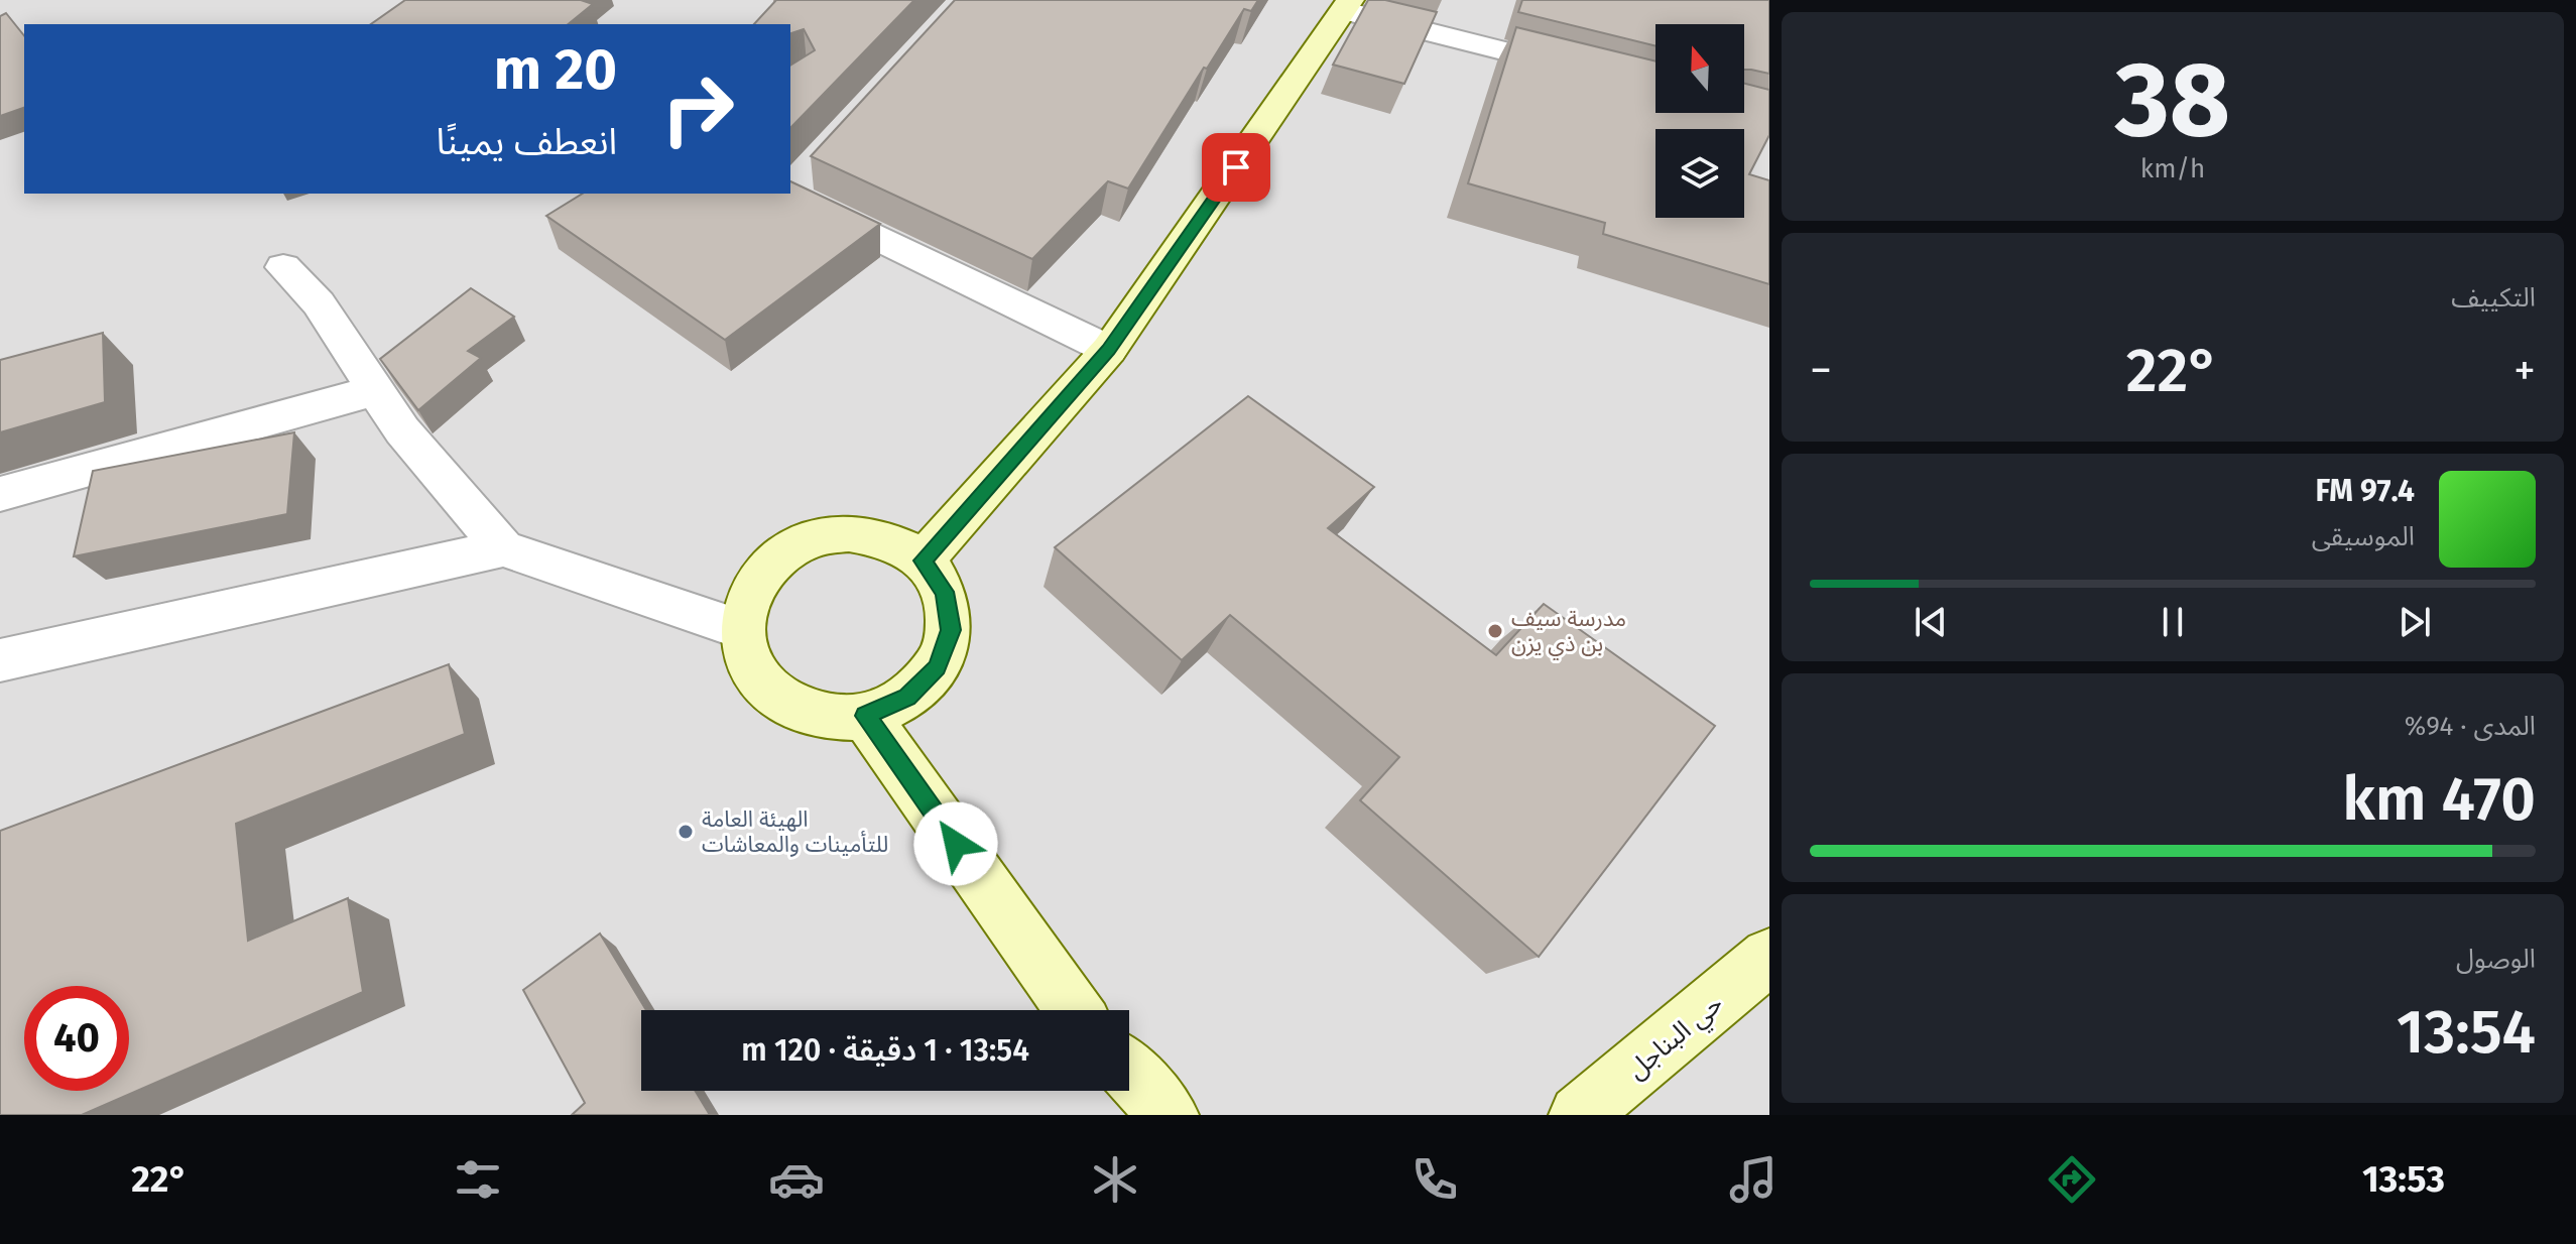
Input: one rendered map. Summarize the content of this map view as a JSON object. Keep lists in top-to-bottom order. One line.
{"streets":{"street":["حي البناجل"]},"places":["مدرسة سيف بن ذي يزن","الهيئة العامة للتأمينات والمعاشات"],"north":"top","page":{"tile":[["38","km/h"],"التكييف",["المدى · 94%","470 km"],["الوصول","13:54"]],"turn":["20 m","انعطف يمينًا"],"heat":["−","22°","+"],"song":["97.4 FM","الموسيقى"],"limit":"40","trip":"13:54 · 1 دقيقة · 120 m","tabs":["13:53","22°"]}}
